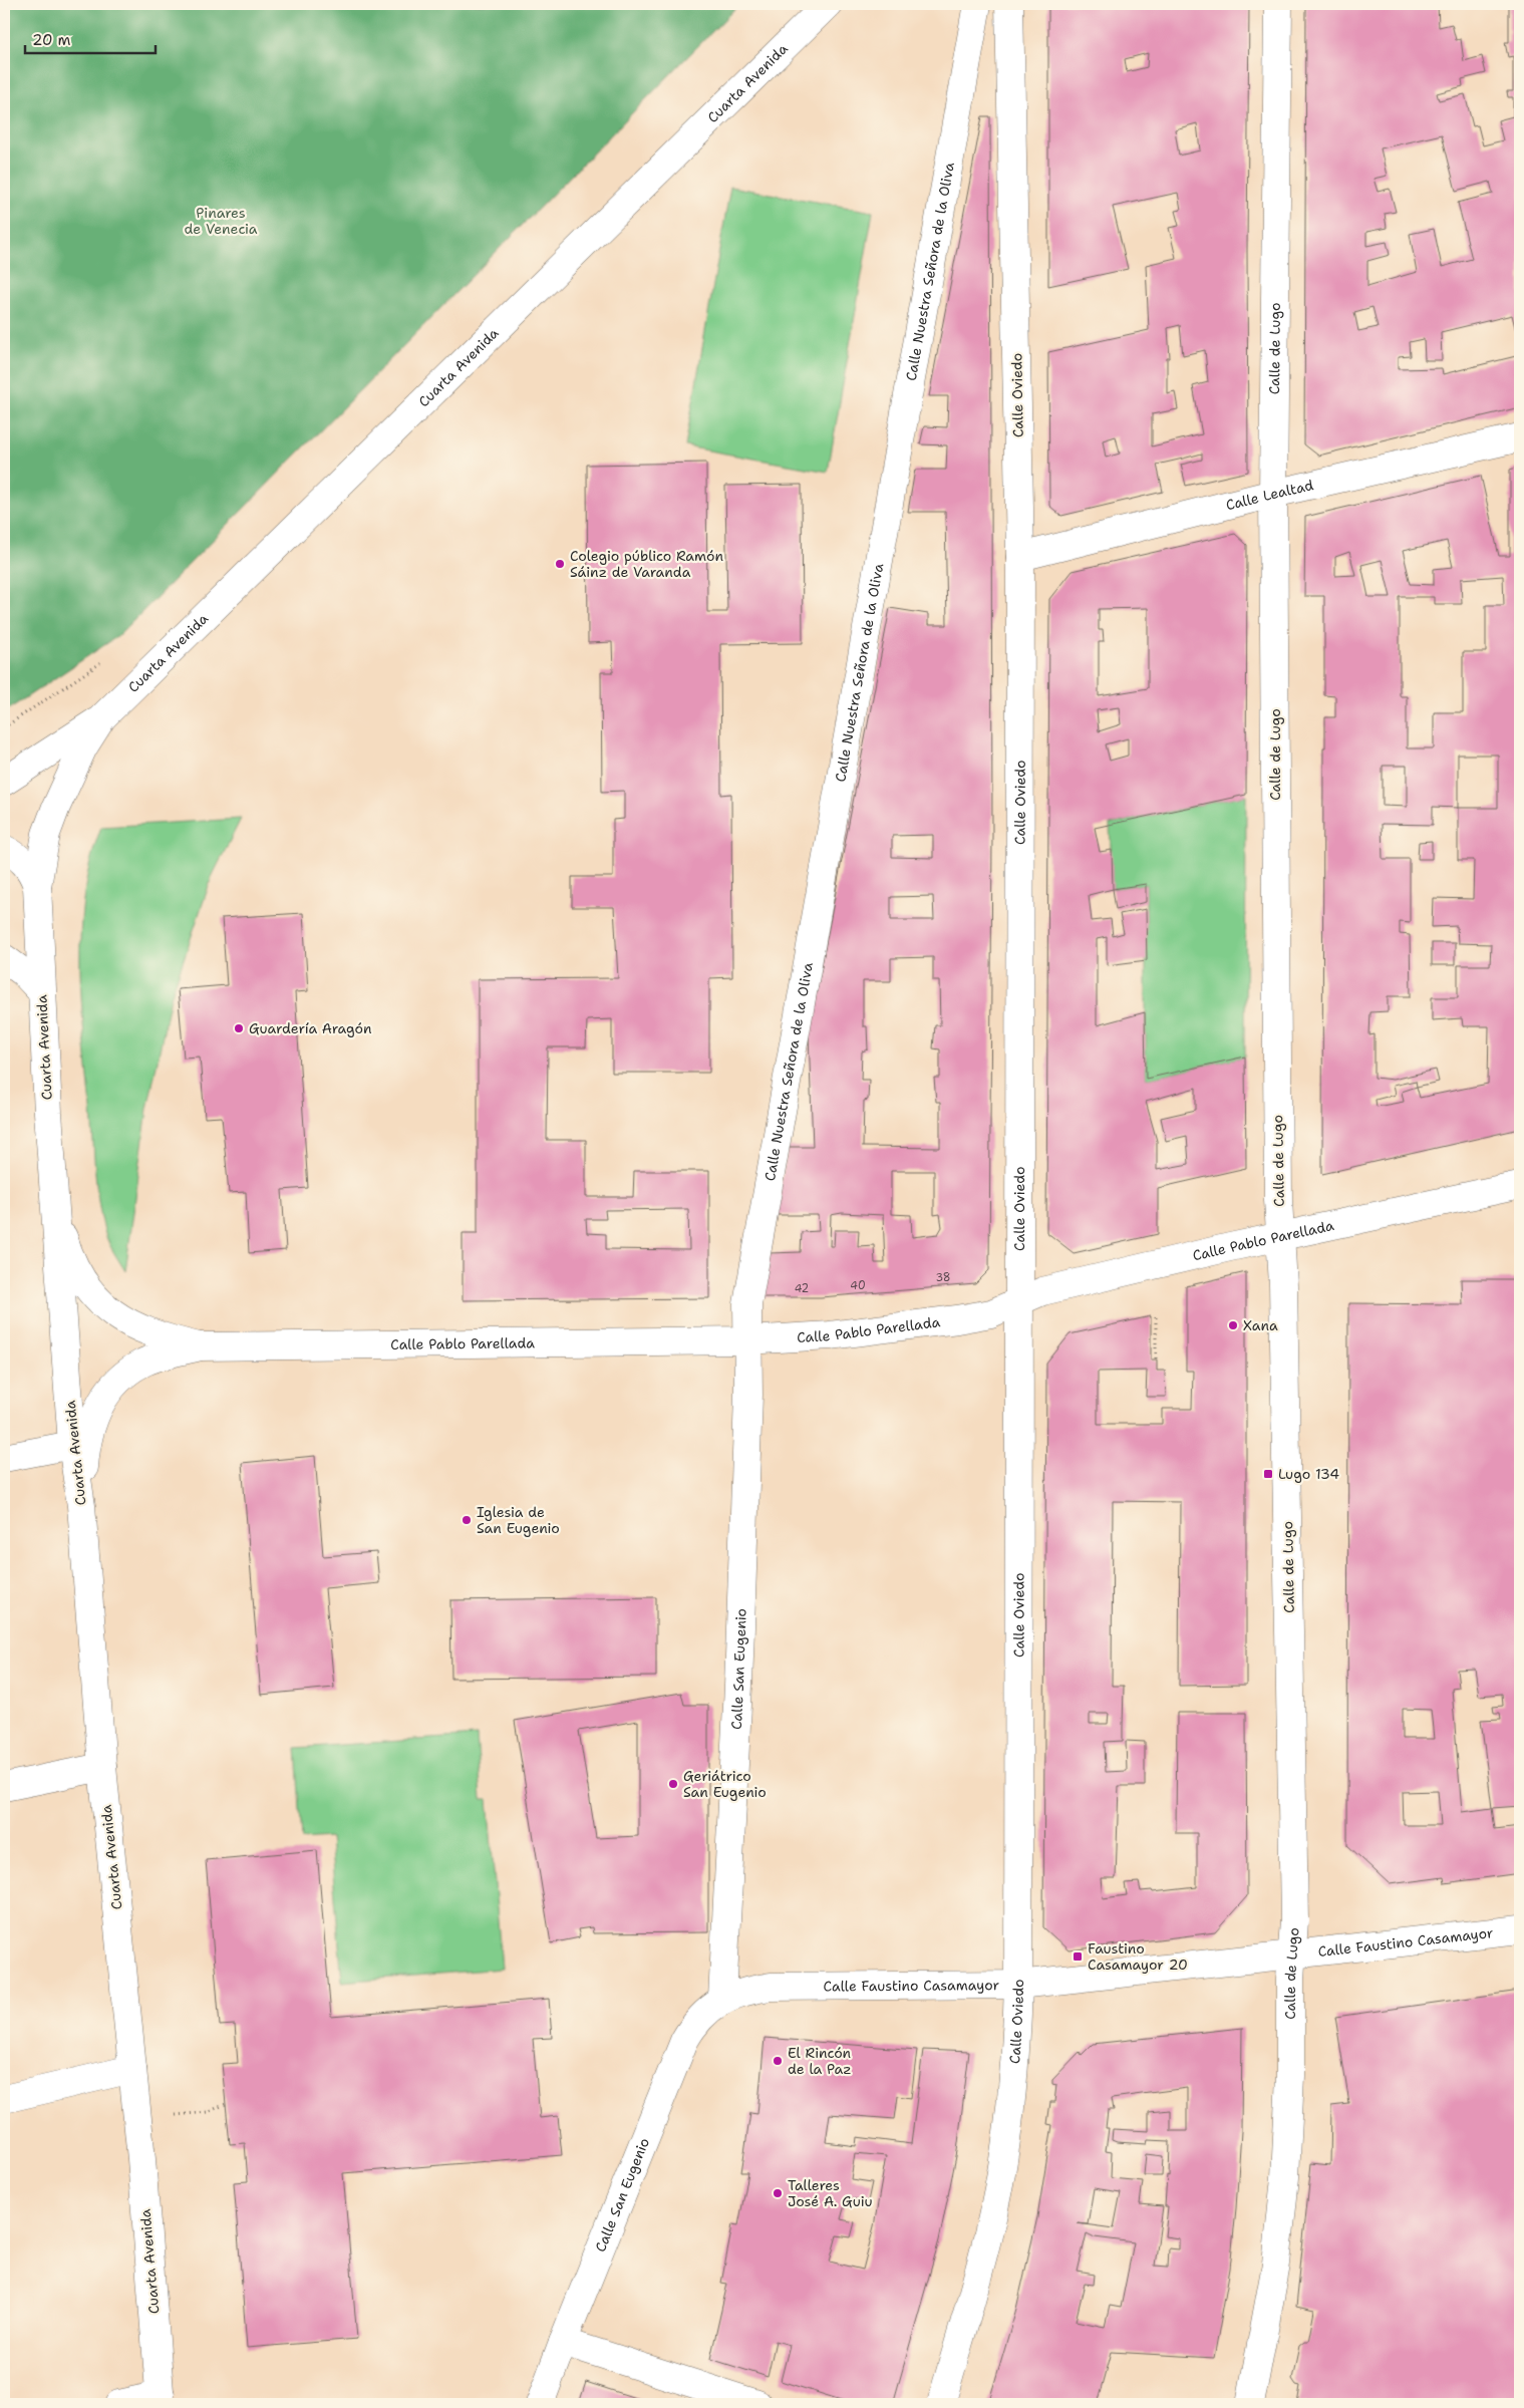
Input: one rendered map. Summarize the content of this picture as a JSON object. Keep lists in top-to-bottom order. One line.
{"streets":{"street":["Cuarta Avenida","Calle Nuestra Señora de la Oliva","Calle de Lugo","Calle Oviedo","Calle Lealtad","Calle Pablo Parellada","Calle San Eugenio","Calle Faustino Casamayor"]},"crossings":[["Cuarta Avenida","Calle Pablo Parellada"],["Calle Nuestra Señora de la Oliva","Calle Pablo Parellada"],["Calle Nuestra Señora de la Oliva","Calle San Eugenio"],["Calle de Lugo","Calle Lealtad"],["Calle de Lugo","Calle Pablo Parellada"],["Calle de Lugo","Calle Faustino Casamayor"],["Calle Oviedo","Calle Lealtad"],["Calle Oviedo","Calle Pablo Parellada"],["Calle Oviedo","Calle Faustino Casamayor"],["Calle Pablo Parellada","Calle San Eugenio"],["Calle San Eugenio","Calle Faustino Casamayor"]],"parks":["Pinares de Venecia"],"places":{"other":["Colegio público Ramón Sáinz de Varanda","Guardería Aragón","Xana","Iglesia de San Eugenio","Geriátrico San Eugenio","El Rincón de la Paz","Talleres José A. Guiu"],"transit":["Lugo 134","Faustino Casamayor 20"]},"house_numbers":["38","40","42"],"scale_bar":"20 m"}
